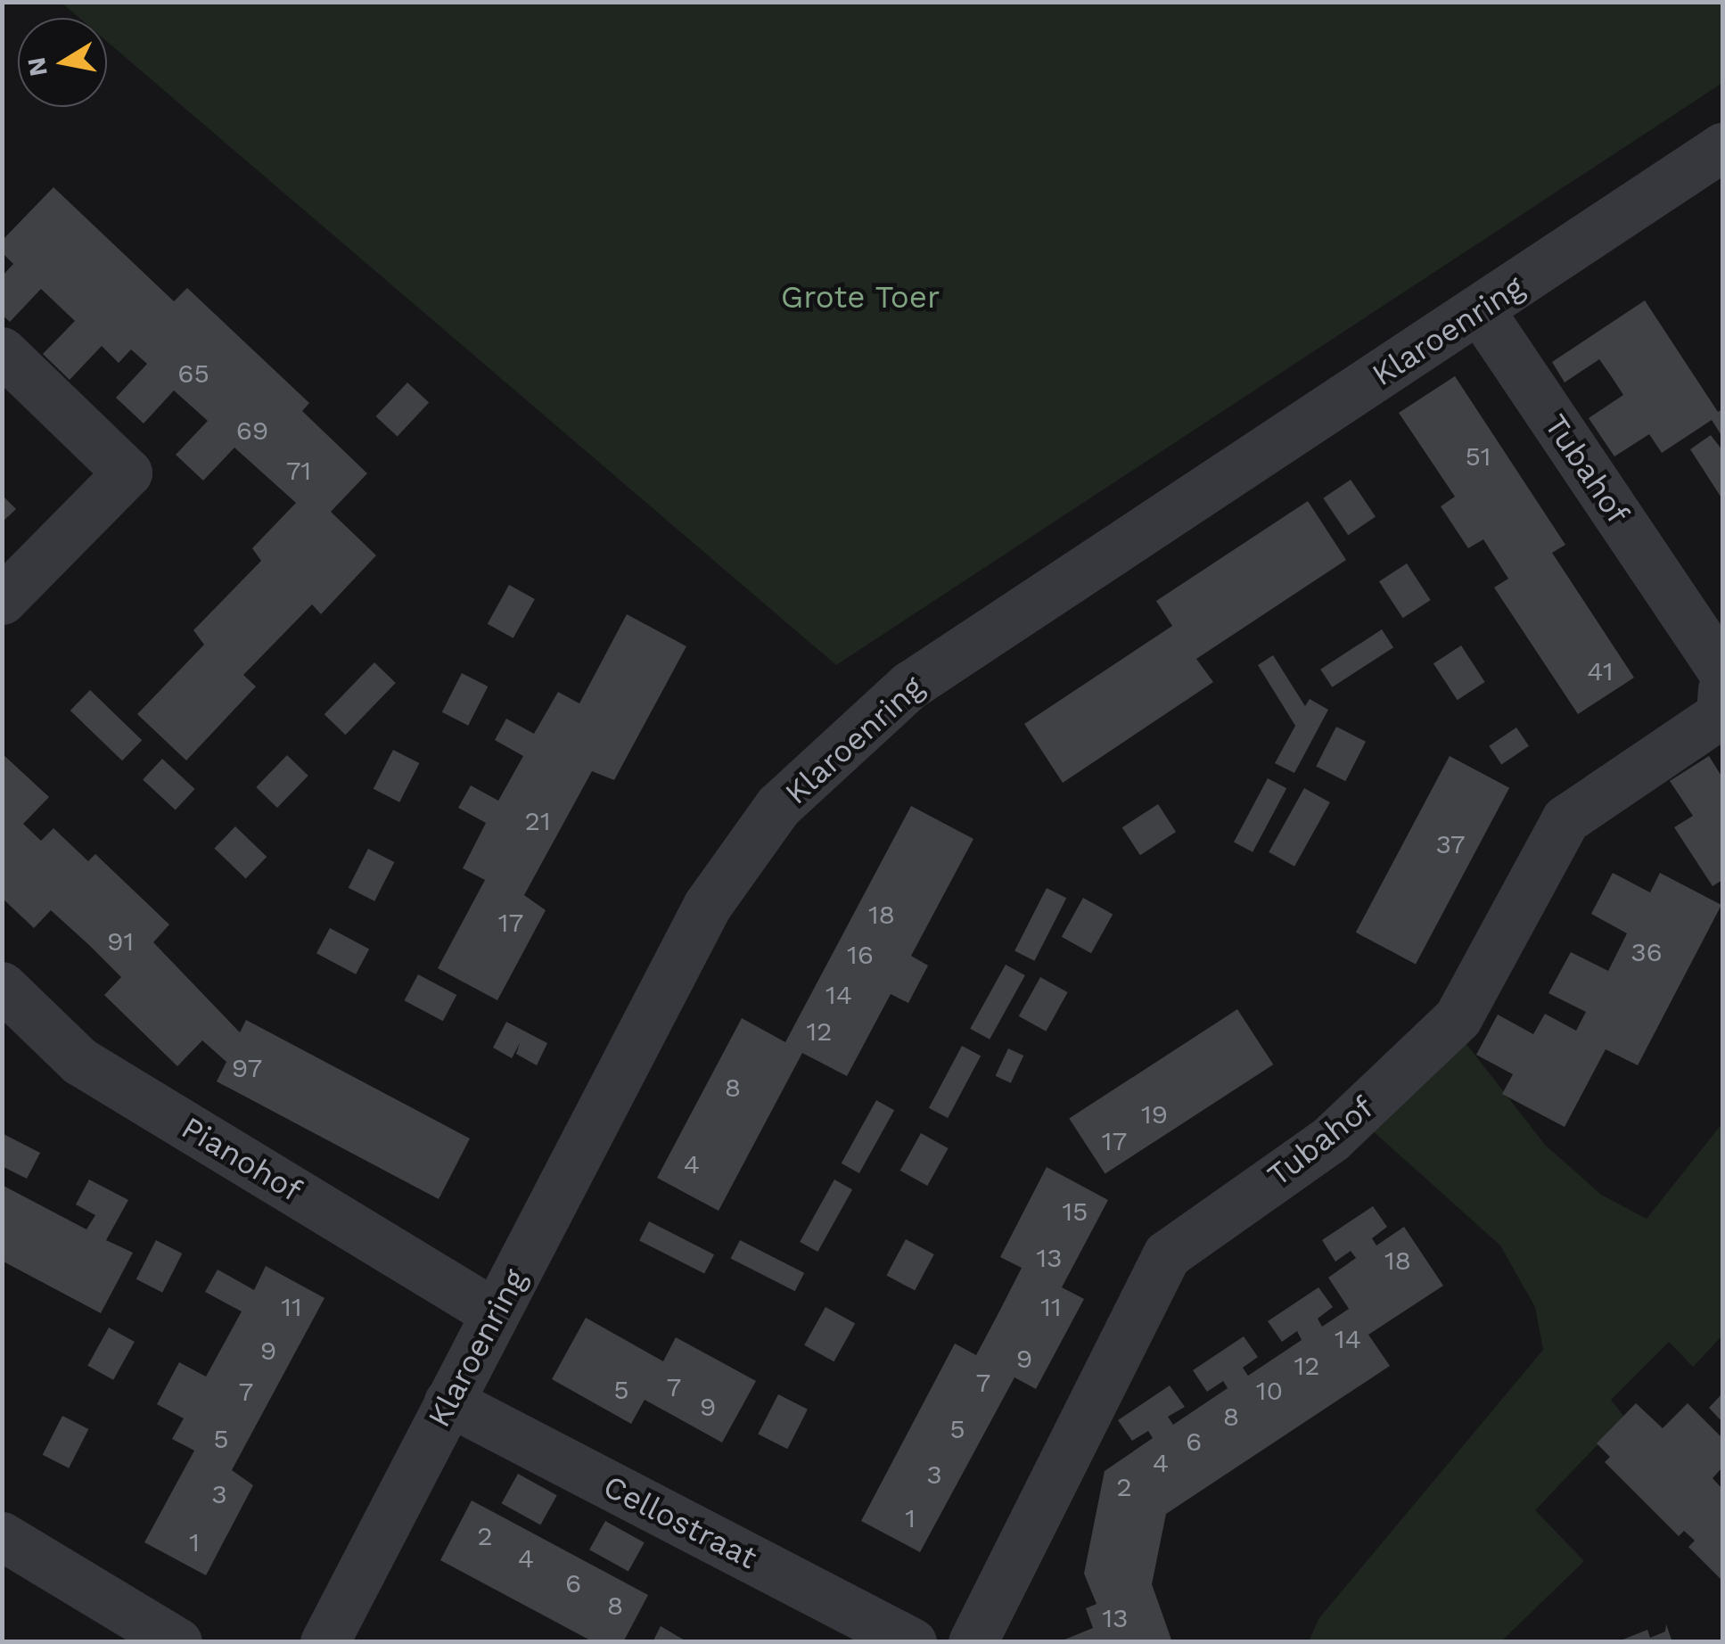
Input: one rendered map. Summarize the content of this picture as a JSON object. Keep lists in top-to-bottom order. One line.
{"streets":{"street":["Klaroenring","Tubahof","Pianohof","Cellostraat"]},"crossings":[["Klaroenring","Tubahof"],["Klaroenring","Pianohof"],["Klaroenring","Cellostraat"]],"parks":["Grote Toer"],"house_numbers":["65","69","51","71","41","21","37","18","17","91","36","16","14","12","97","8","19","17","4","15","13","18","11","11","14","9","9","12","7","7","5","10","7","9","8","5","5","6","4","3","2","3","1","2","1","4","6","8","13"],"north":"left"}
